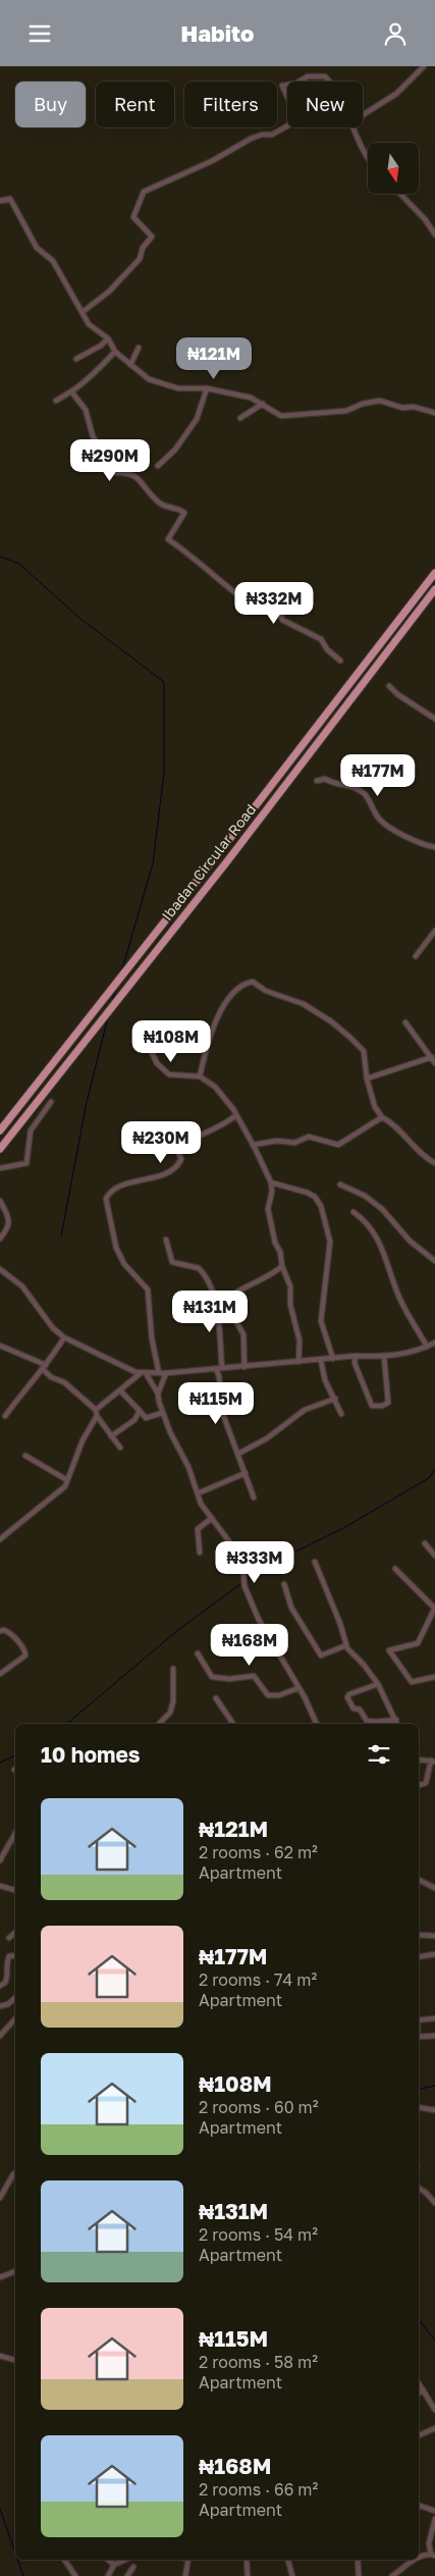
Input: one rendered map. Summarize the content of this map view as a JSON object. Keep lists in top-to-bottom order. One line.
{"streets":{"highway":["Ibadan Circular Road"]},"north":"bottom","page":{"header":"Habito","chip":["Buy","Rent","Filters","New"],"price":["₦121M","₦290M","₦332M","₦177M","₦108M","₦230M","₦131M","₦115M","₦333M","₦168M"],"heading":"10 homes","list":[{"name":"₦121M","note":"2 rooms · 62 m² · Apartment"},{"name":"₦177M","note":"2 rooms · 74 m² · Apartment"},{"name":"₦108M","note":"2 rooms · 60 m² · Apartment"},{"name":"₦131M","note":"2 rooms · 54 m² · Apartment"},{"name":"₦115M","note":"2 rooms · 58 m² · Apartment"},{"name":"₦168M","note":"2 rooms · 66 m² · Apartment"}]}}
